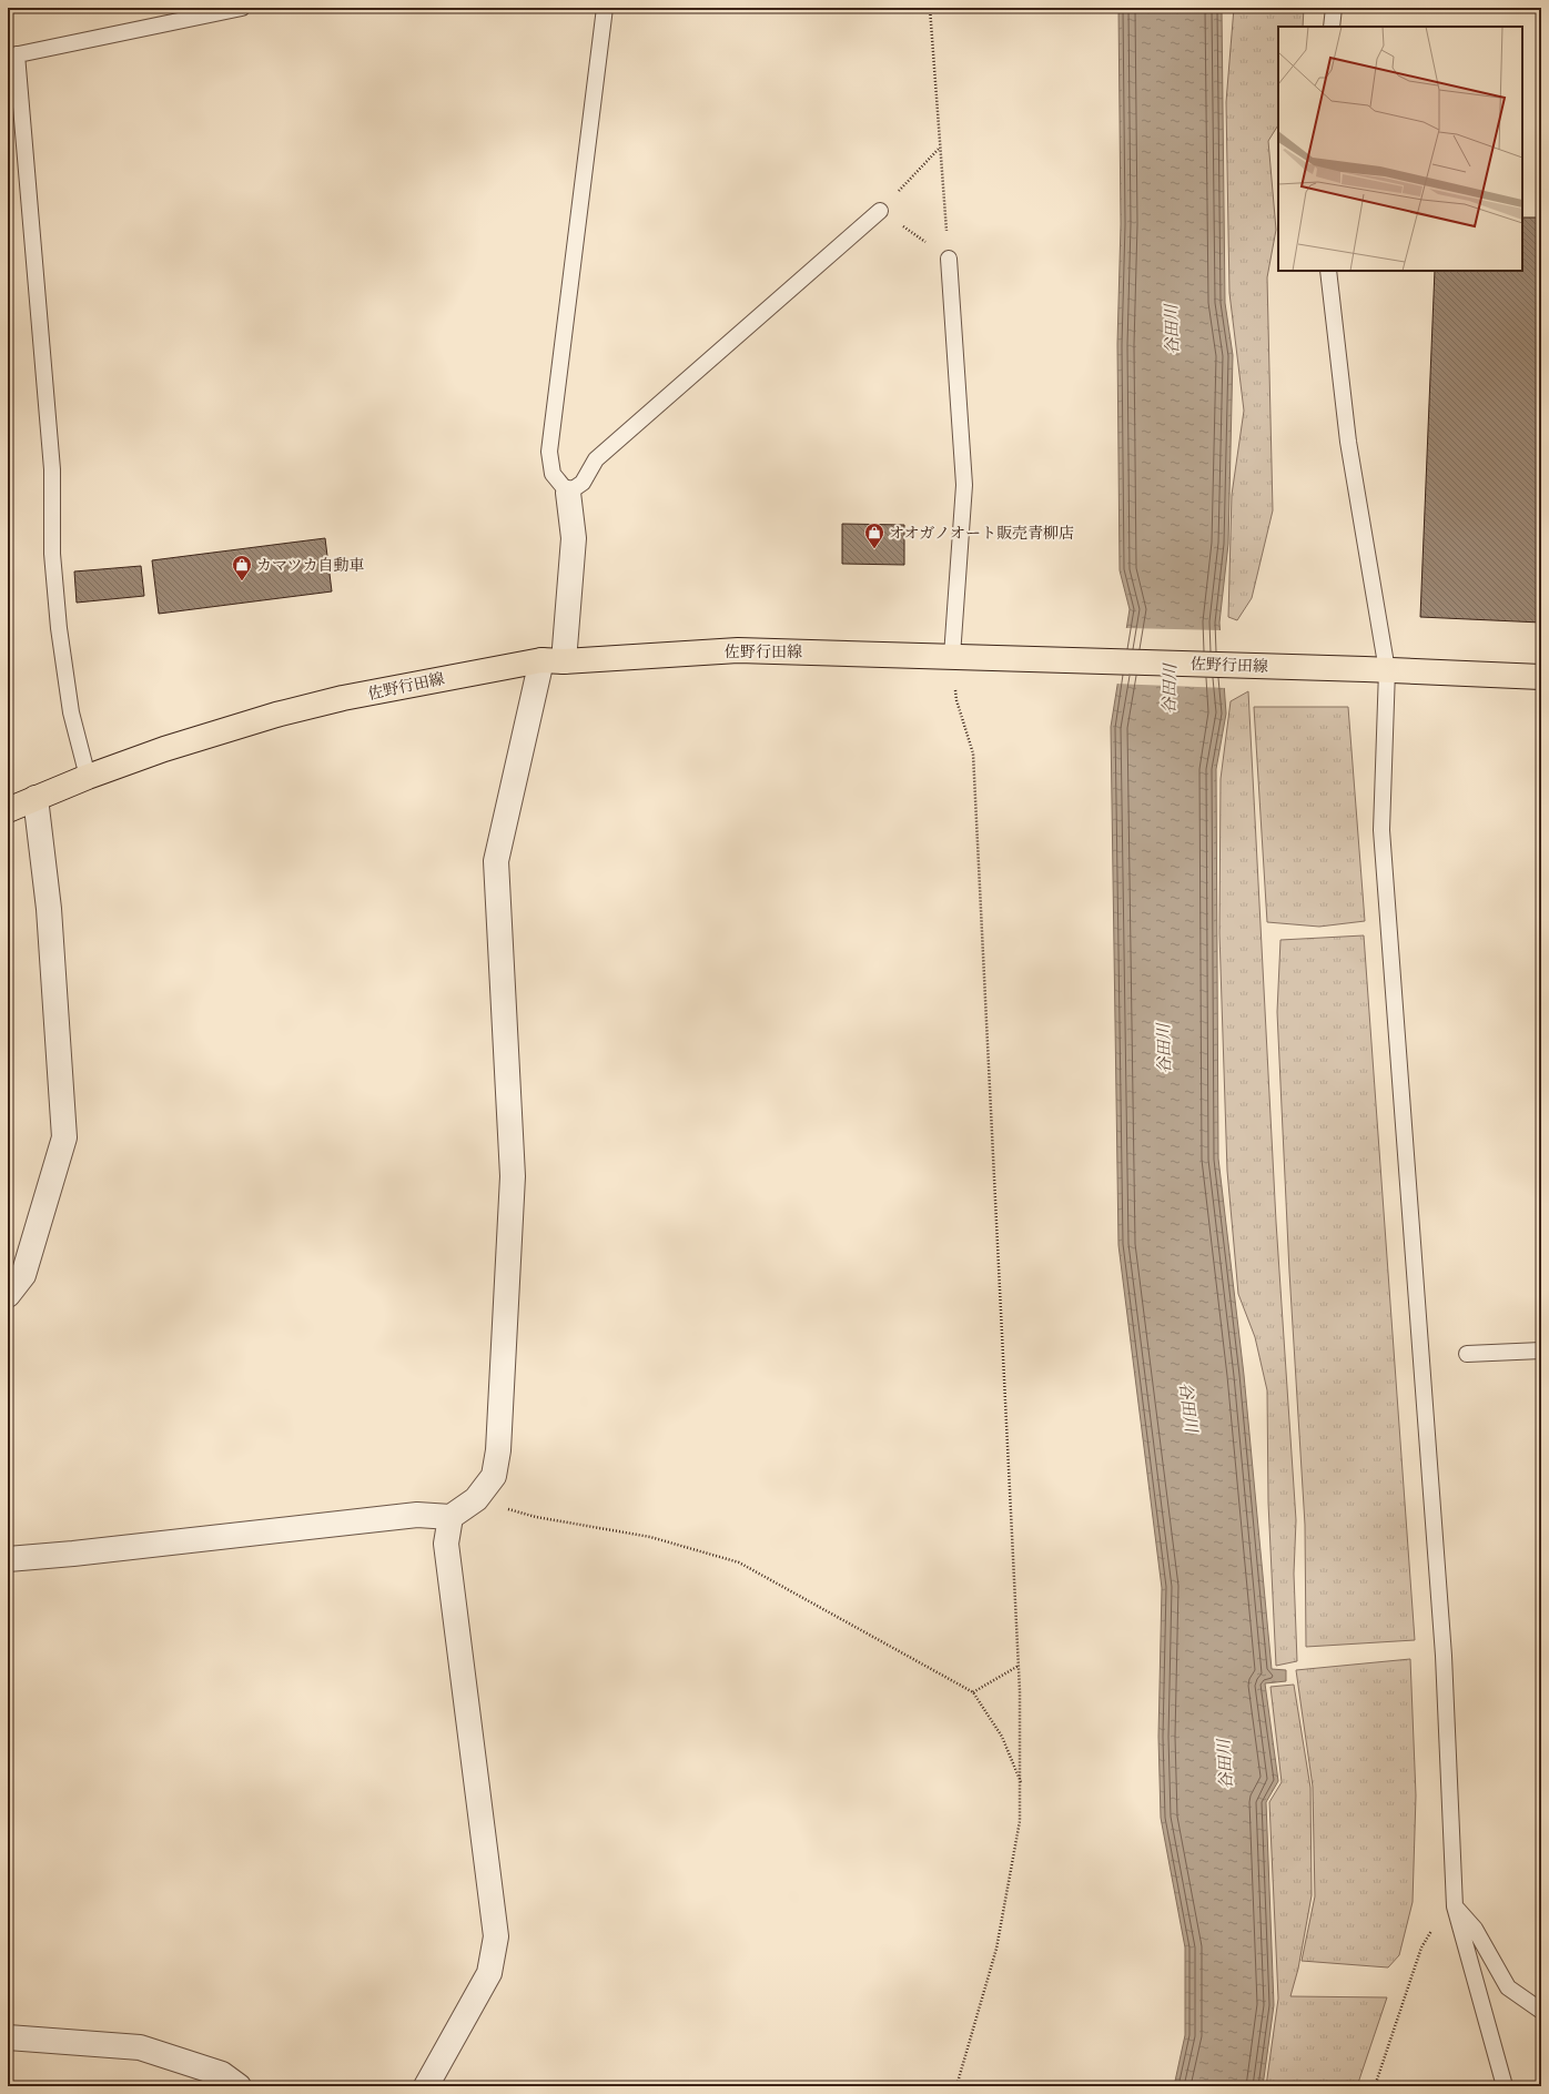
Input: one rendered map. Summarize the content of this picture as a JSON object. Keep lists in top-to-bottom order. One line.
{"streets":{"main road":["佐野行田線"]},"water":["谷田川"],"places":{"shop":["オオガノオート販売青柳店","カマツカ自動車"]}}
